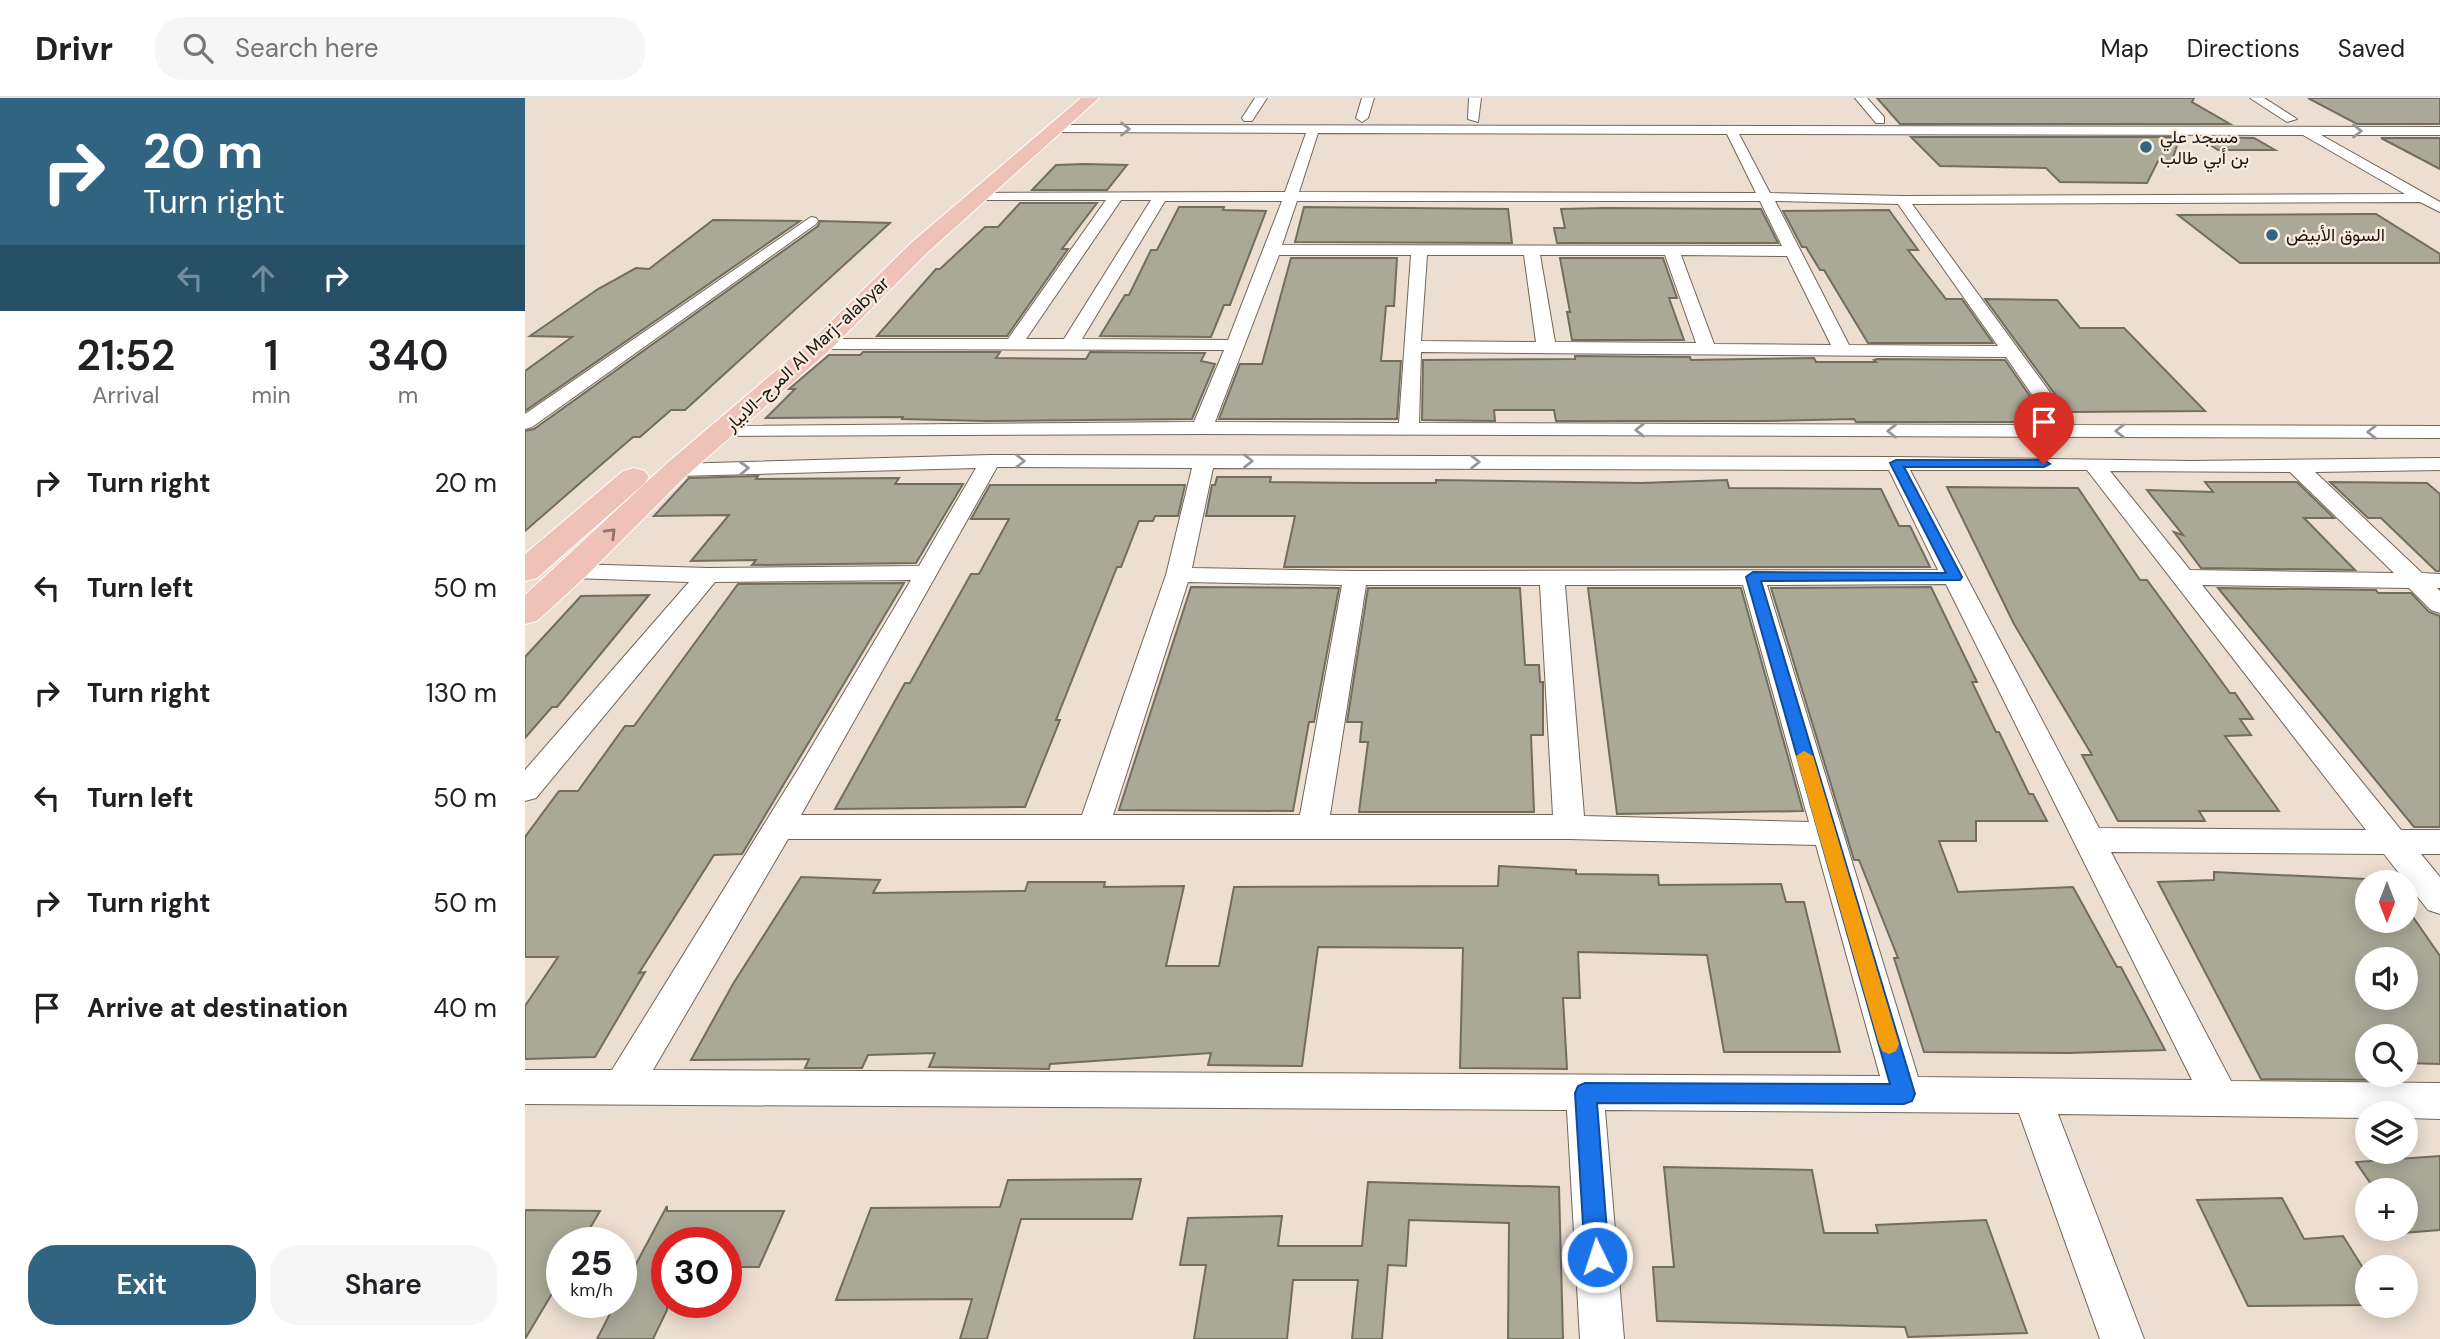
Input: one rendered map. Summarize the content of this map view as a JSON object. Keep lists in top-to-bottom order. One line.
{"streets":{"main road":["المرج-الابيار Al Marj-alabyar"]},"places":["مسجد علي بن أبي طالب","السوق الأبيض"],"north":"bottom","page":{"header":"Drivr","search":"Search here","nav":["Map","Directions","Saved"],"turn":["20 m","Turn right"],"eta":["21:52","Arrival","1","min","340","m"],"list":[{"name":"Turn right","value":"20 m"},{"name":"Turn left","value":"50 m"},{"name":"Turn right","value":"130 m"},{"name":"Turn left","value":"50 m"},{"name":"Turn right","value":"50 m"},{"name":"Arrive at destination","value":"40 m"}],"map_buttons":["+","−"],"speed":"25 km/h","limit":"30","buttons":["Exit","Share"]}}
